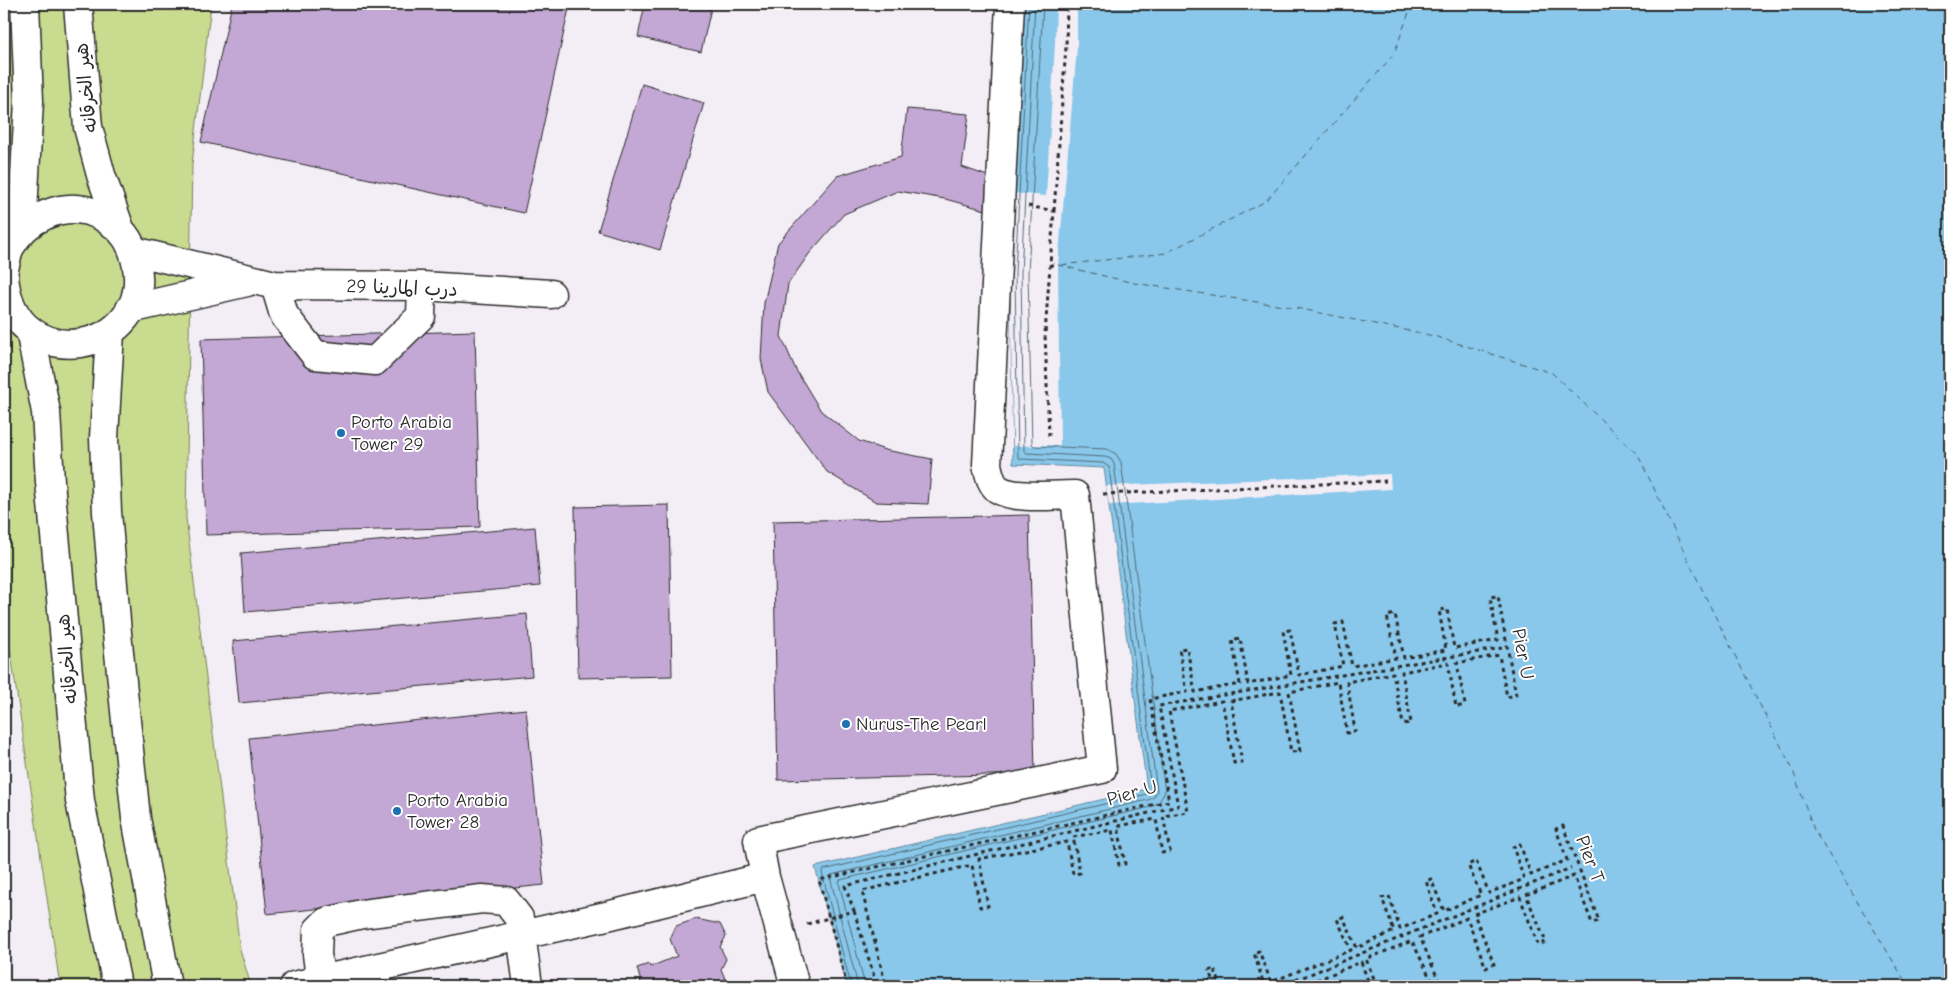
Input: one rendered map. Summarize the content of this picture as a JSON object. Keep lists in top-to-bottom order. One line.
{"streets":{"street":["هير الخرقانه","درب المارينا 29"],"path":["Pier U","Pier T"]},"crossings":[["هير الخرقانه","درب المارينا 29"]],"places":["Porto Arabia Tower 29","Nurus-The Pearl","Porto Arabia Tower 28"]}
